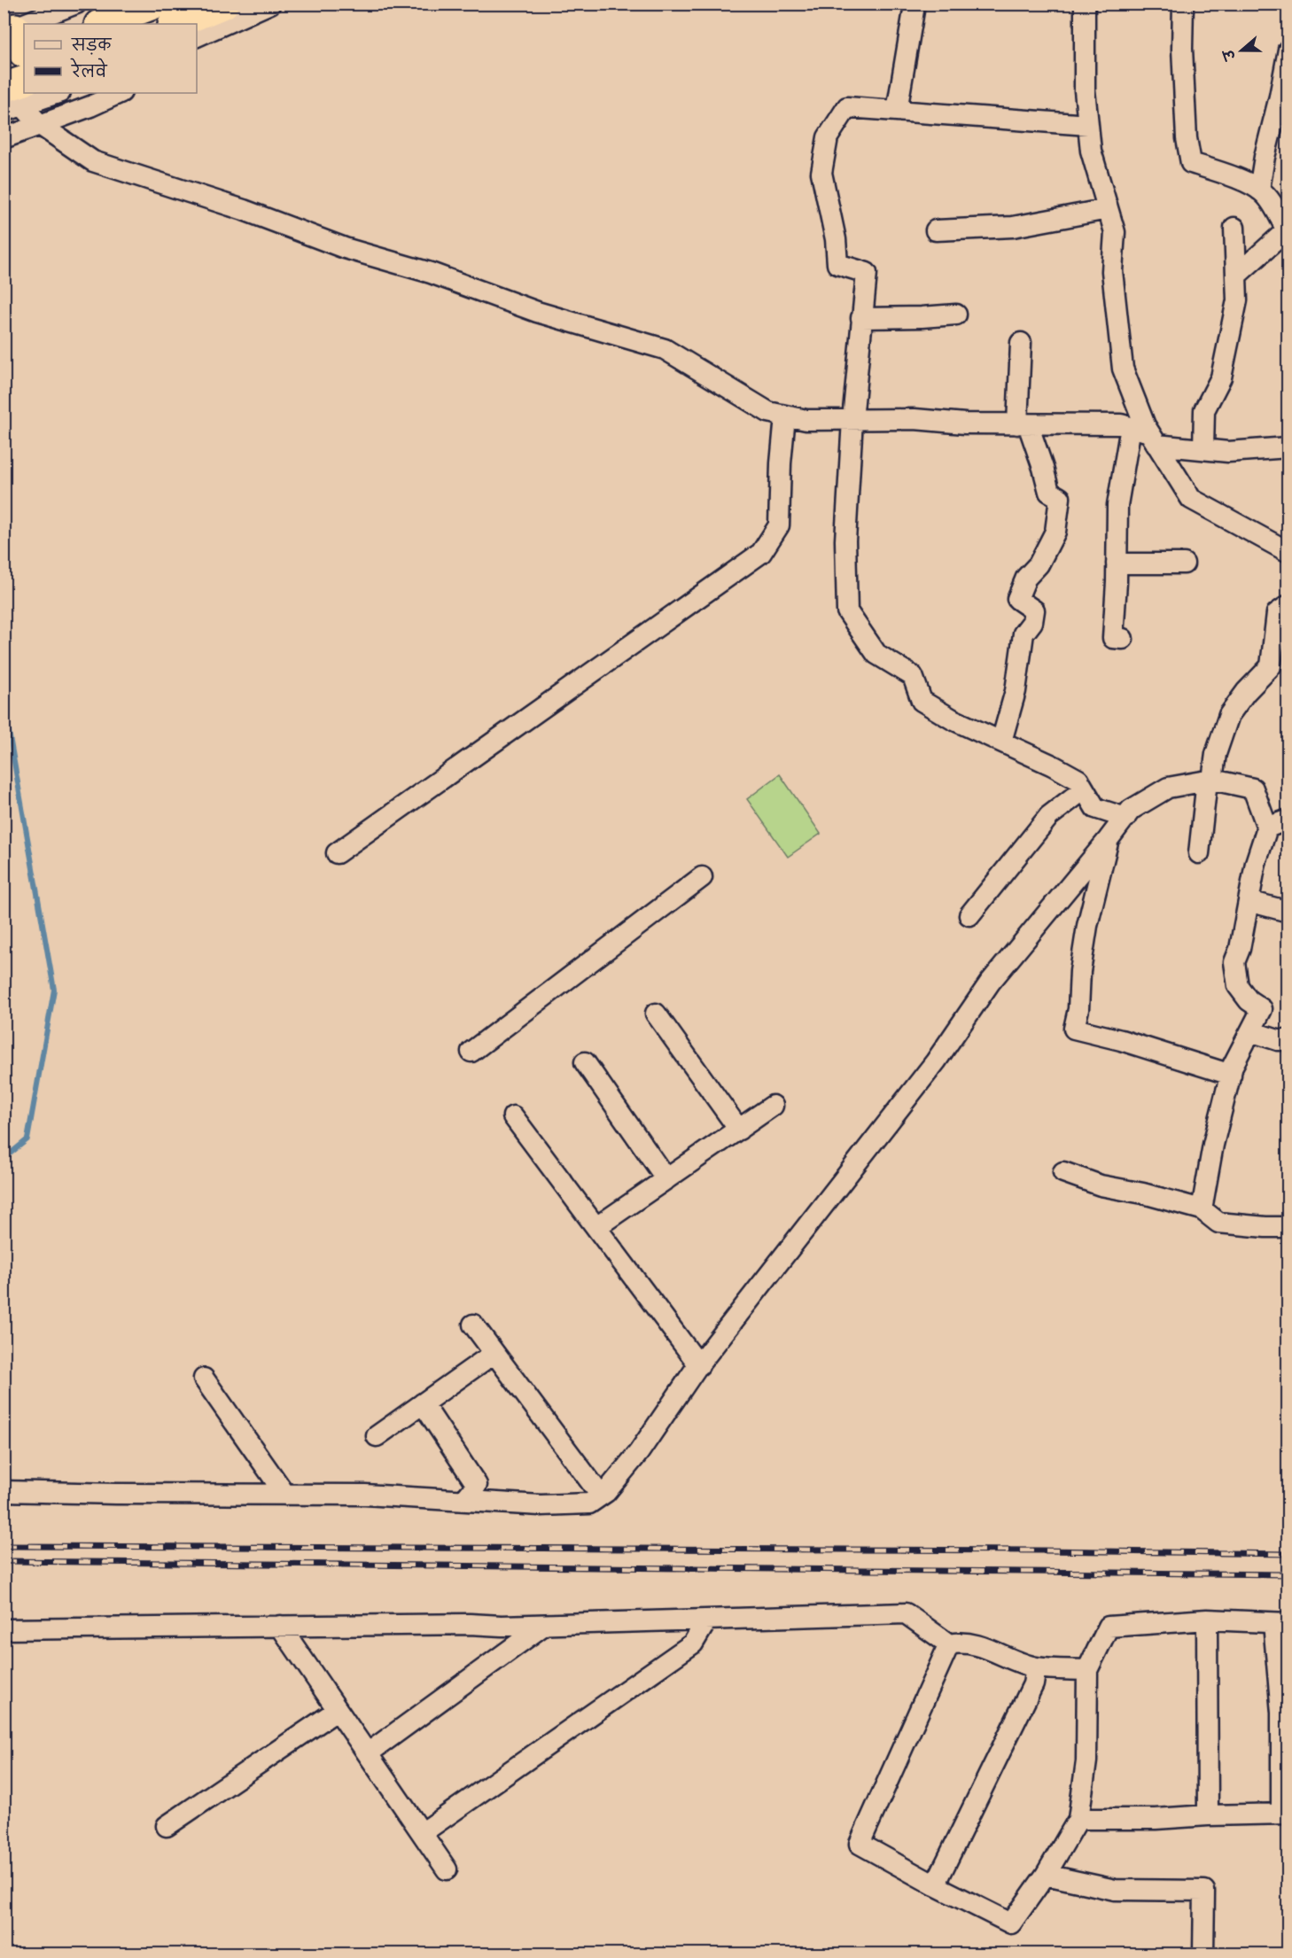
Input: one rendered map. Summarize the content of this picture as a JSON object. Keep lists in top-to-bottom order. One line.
{"legend":["सड़क","रेलवे"],"north":"left"}
